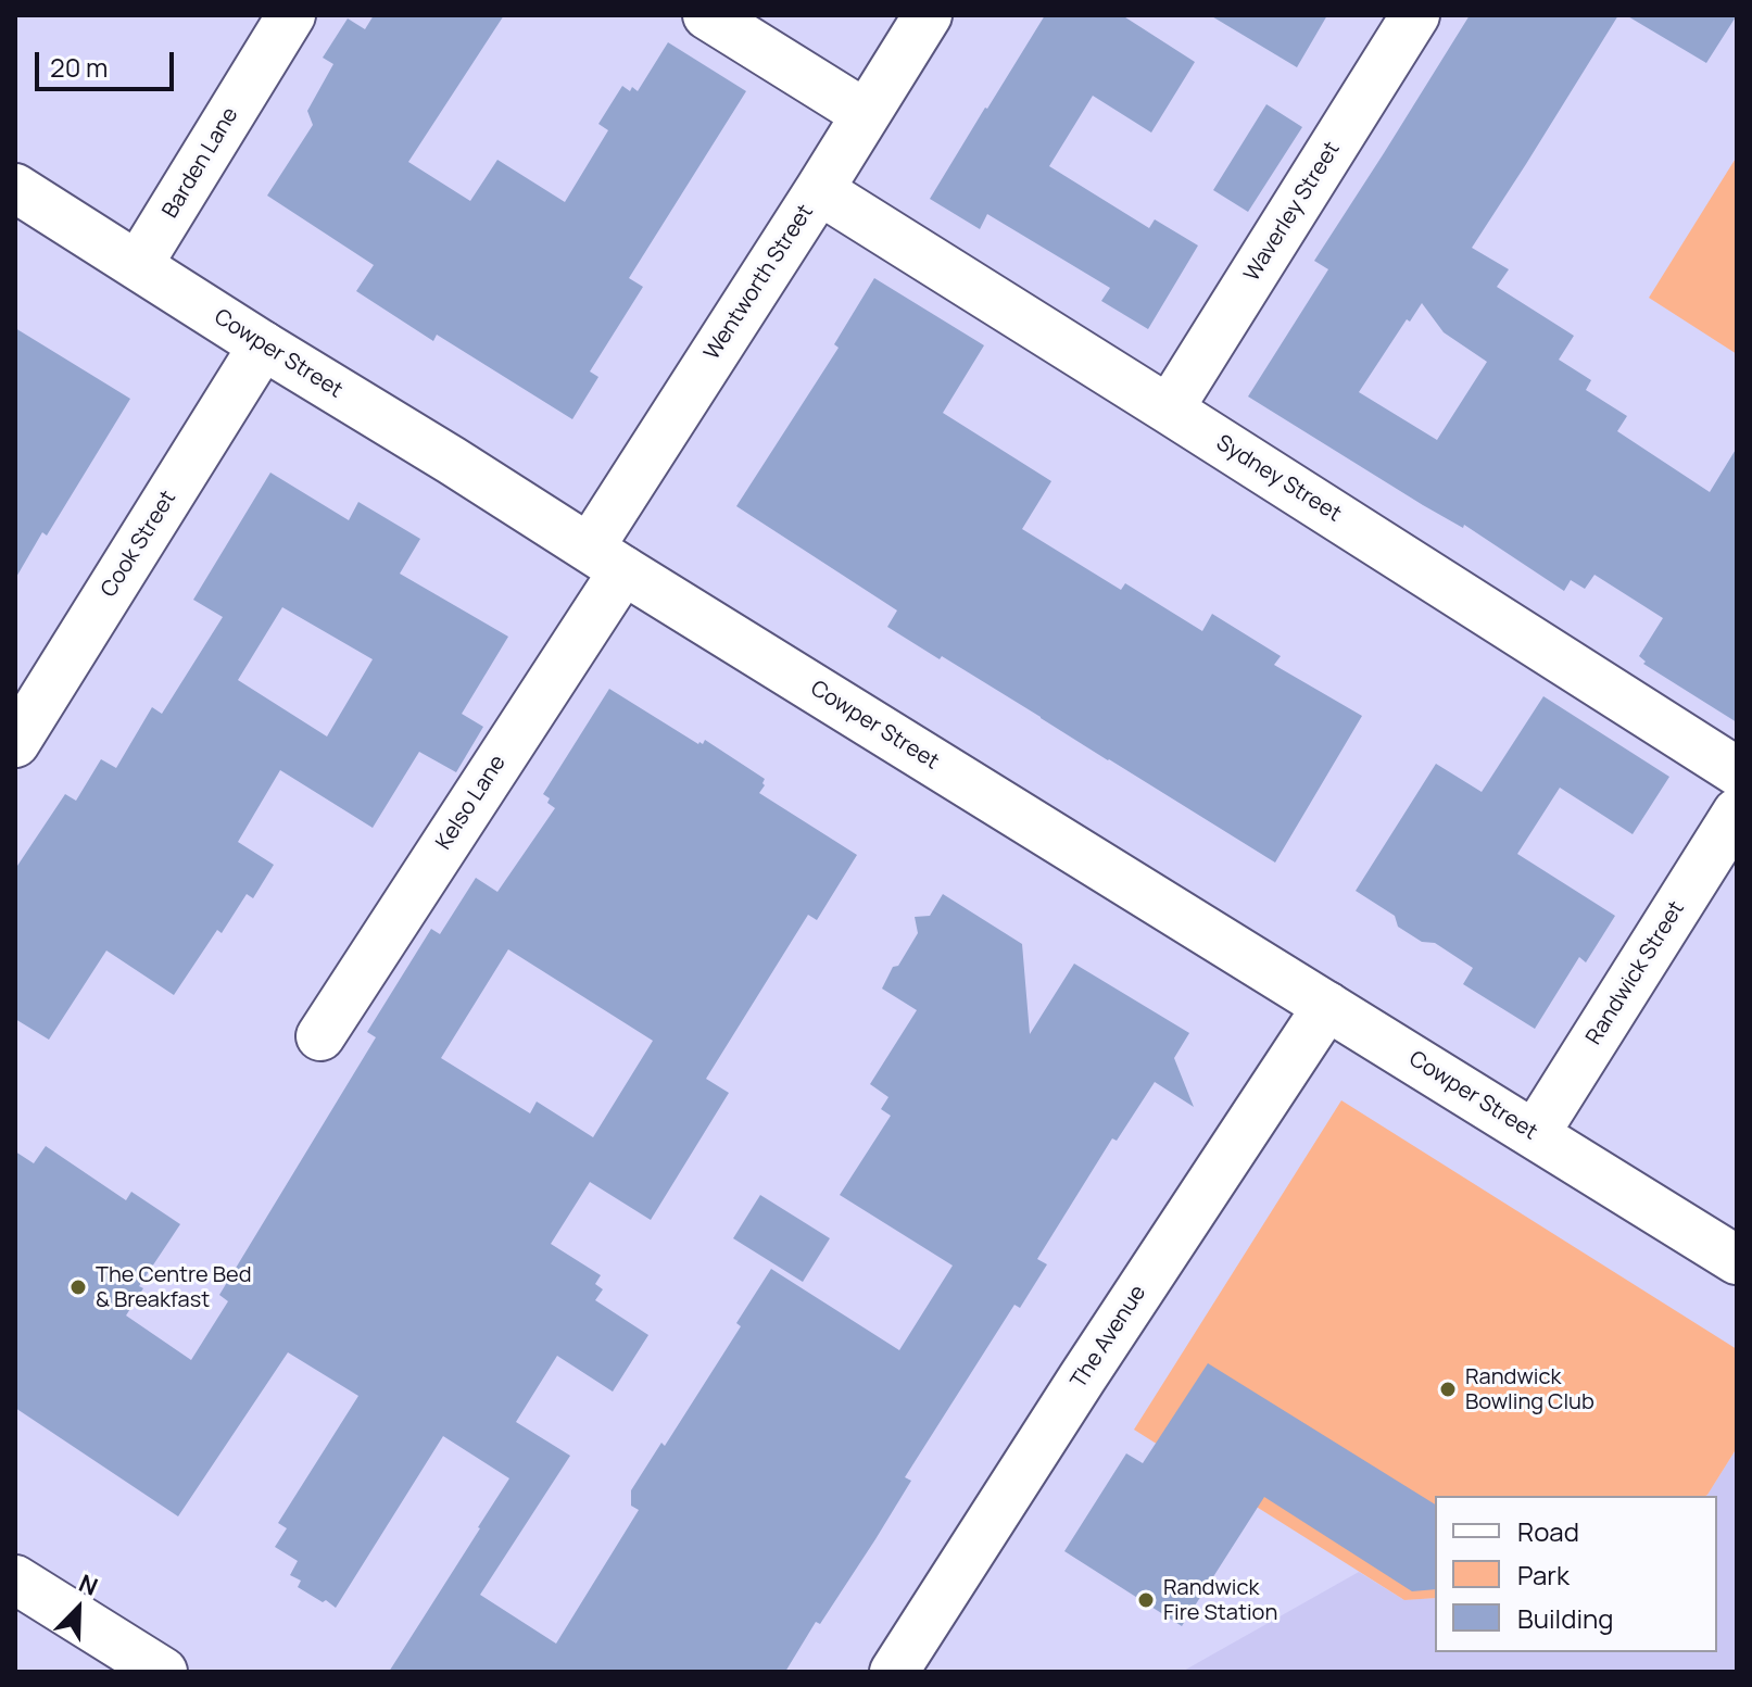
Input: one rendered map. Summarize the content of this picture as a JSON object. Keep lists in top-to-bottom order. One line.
{"streets":{"street":["Barden Lane","Waverley Street","Wentworth Street","Cowper Street","Sydney Street","Cook Street","Kelso Lane","Randwick Street","The Avenue"]},"crossings":[["Barden Lane","Cowper Street"],["Waverley Street","Sydney Street"],["Wentworth Street","Cowper Street"],["Wentworth Street","Sydney Street"],["Wentworth Street","Kelso Lane"],["Cowper Street","Cook Street"],["Cowper Street","Kelso Lane"],["Cowper Street","Randwick Street"],["Cowper Street","The Avenue"]],"places":["The Centre Bed & Breakfast","Randwick Bowling Club","Randwick Fire Station"],"legend":["Road","Park","Building"],"scale_bar":"20 m","north":"top right"}
